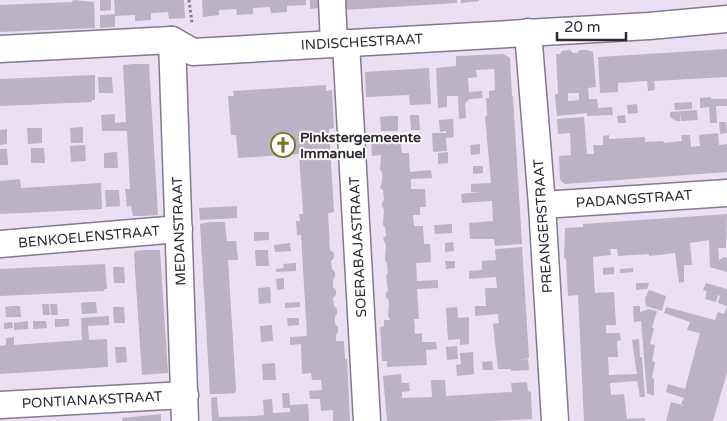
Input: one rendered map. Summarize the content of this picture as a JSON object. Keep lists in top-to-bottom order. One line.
{"streets":{"street":["INDISCHESTRAAT","PADANGSTRAAT","PREANGERSTRAAT","MEDANSTRAAT","BENKOELENSTRAAT","SOERABAJASTRAAT","PONTIANAKSTRAAT"]},"crossings":[["INDISCHESTRAAT","PREANGERSTRAAT"],["INDISCHESTRAAT","MEDANSTRAAT"],["INDISCHESTRAAT","SOERABAJASTRAAT"],["PADANGSTRAAT","PREANGERSTRAAT"],["MEDANSTRAAT","BENKOELENSTRAAT"],["MEDANSTRAAT","PONTIANAKSTRAAT"]],"places":{"church":["Pinkstergemeente Immanuel"]},"scale_bar":"20 m"}
